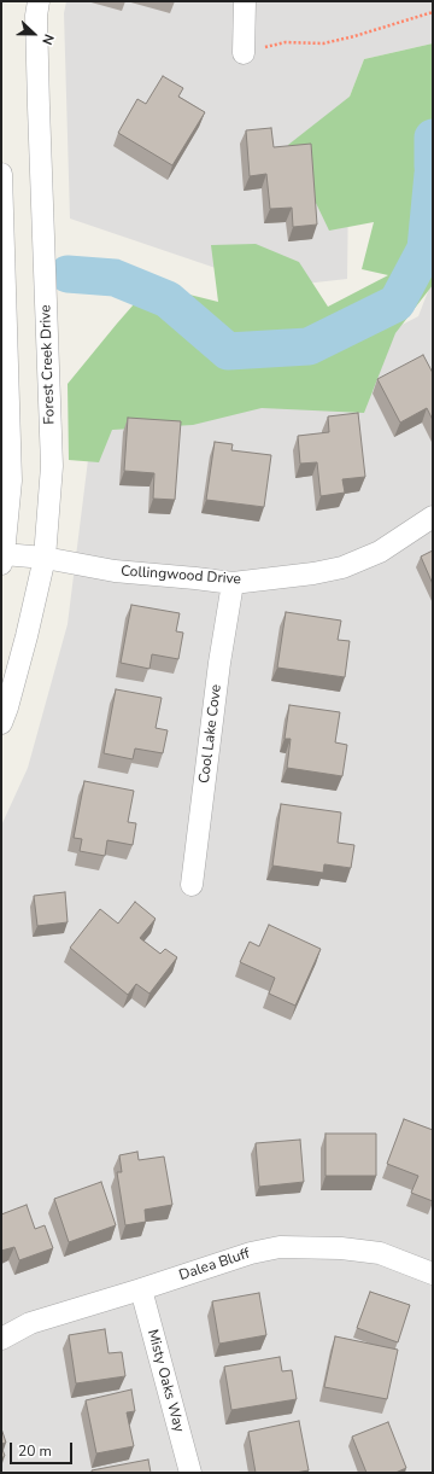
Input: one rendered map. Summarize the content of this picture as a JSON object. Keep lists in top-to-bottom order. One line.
{"streets":{"street":["Forest Creek Drive","Collingwood Drive","Cool Lake Cove","Dalea Bluff","Misty Oaks Way"]},"crossings":[["Forest Creek Drive","Collingwood Drive"],["Collingwood Drive","Cool Lake Cove"],["Dalea Bluff","Misty Oaks Way"]],"scale_bar":"20 m","north":"right"}
